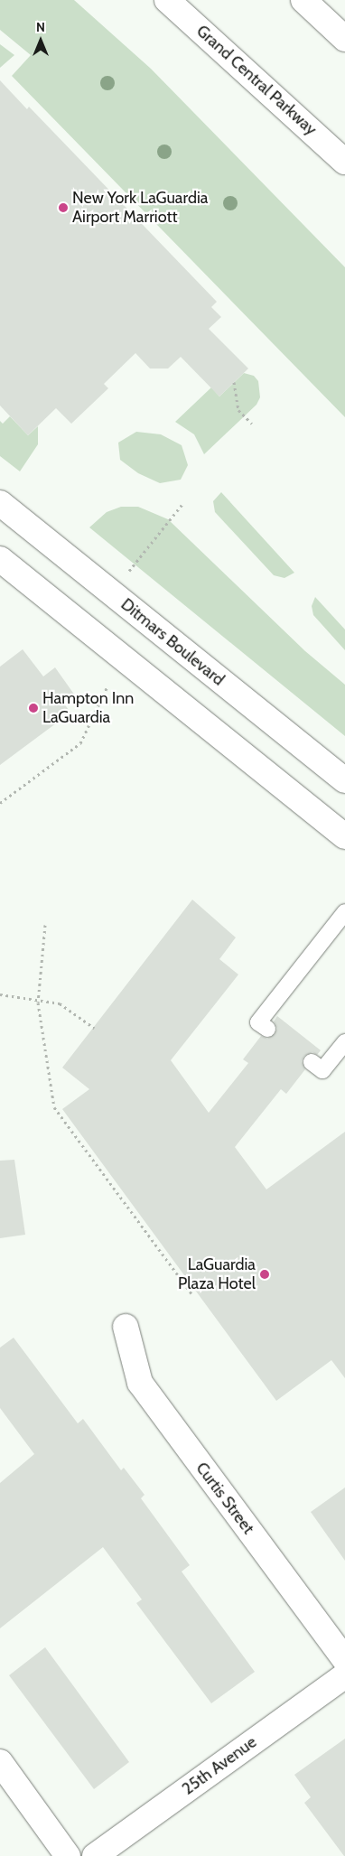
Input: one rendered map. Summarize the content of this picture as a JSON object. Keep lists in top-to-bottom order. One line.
{"streets":{"main road":["Grand Central Parkway","Ditmars Boulevard","Curtis Street","25th Avenue"]},"places":["New York LaGuardia Airport Marriott","Hampton Inn LaGuardia","LaGuardia Plaza Hotel"],"north":"top"}
